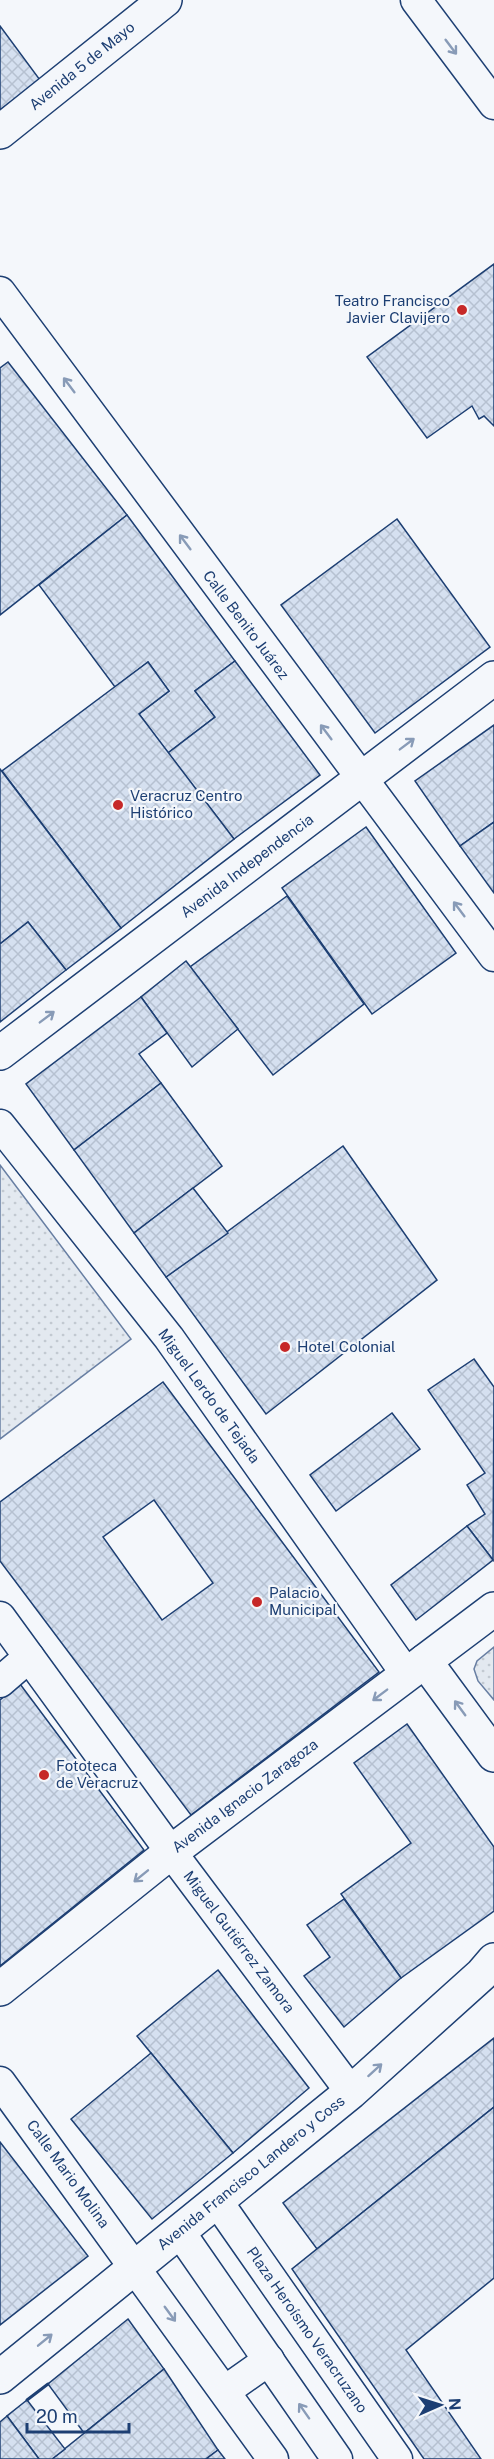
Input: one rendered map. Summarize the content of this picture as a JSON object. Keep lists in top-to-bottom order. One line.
{"streets":{"main road":["Avenida 5 de Mayo","Avenida Independencia","Avenida Ignacio Zaragoza","Avenida Francisco Landero y Coss"],"street":["Calle Benito Juárez","Miguel Lerdo de Tejada","Miguel Gutiérrez Zamora","Calle Mario Molina","Plaza Heroísmo Veracruzano"]},"crossings":[["Calle Benito Juárez","Avenida Independencia"],["Miguel Lerdo de Tejada","Avenida Ignacio Zaragoza"],["Avenida Ignacio Zaragoza","Miguel Gutiérrez Zamora"],["Miguel Gutiérrez Zamora","Avenida Francisco Landero y Coss"],["Avenida Francisco Landero y Coss","Calle Mario Molina"],["Avenida Francisco Landero y Coss","Plaza Heroísmo Veracruzano"]],"one_way":["Calle Benito Juárez","Avenida Independencia","Avenida Ignacio Zaragoza","Avenida Francisco Landero y Coss"],"places":["Teatro Francisco Javier Clavijero","Veracruz Centro Histórico","Hotel Colonial","Palacio Municipal","Fototeca de Veracruz"],"scale_bar":"20 m","north":"right"}
